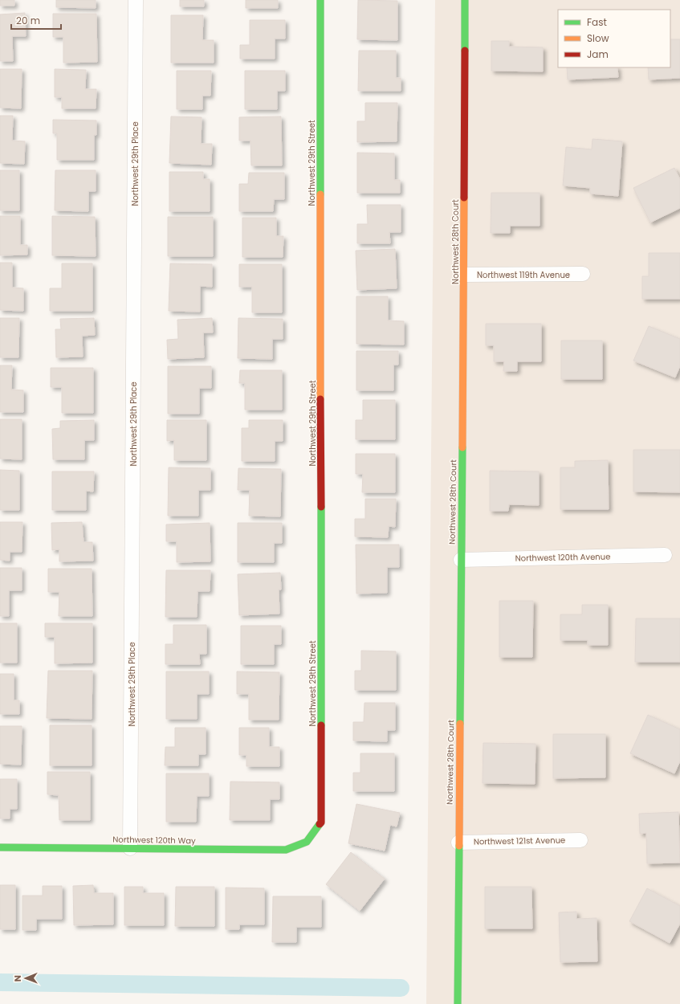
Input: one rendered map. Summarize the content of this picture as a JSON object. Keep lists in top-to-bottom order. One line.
{"streets":{"street":["Northwest 29th Street","Northwest 29th Place","Northwest 28th Court","Northwest 119th Avenue","Northwest 120th Avenue","Northwest 120th Way","Northwest 121st Avenue"]},"crossings":[["Northwest 29th Street","Northwest 120th Way"],["Northwest 29th Place","Northwest 120th Way"],["Northwest 28th Court","Northwest 119th Avenue"],["Northwest 28th Court","Northwest 120th Avenue"],["Northwest 28th Court","Northwest 121st Avenue"]],"legend":["Fast","Slow","Jam"],"scale_bar":"20 m","north":"left"}
